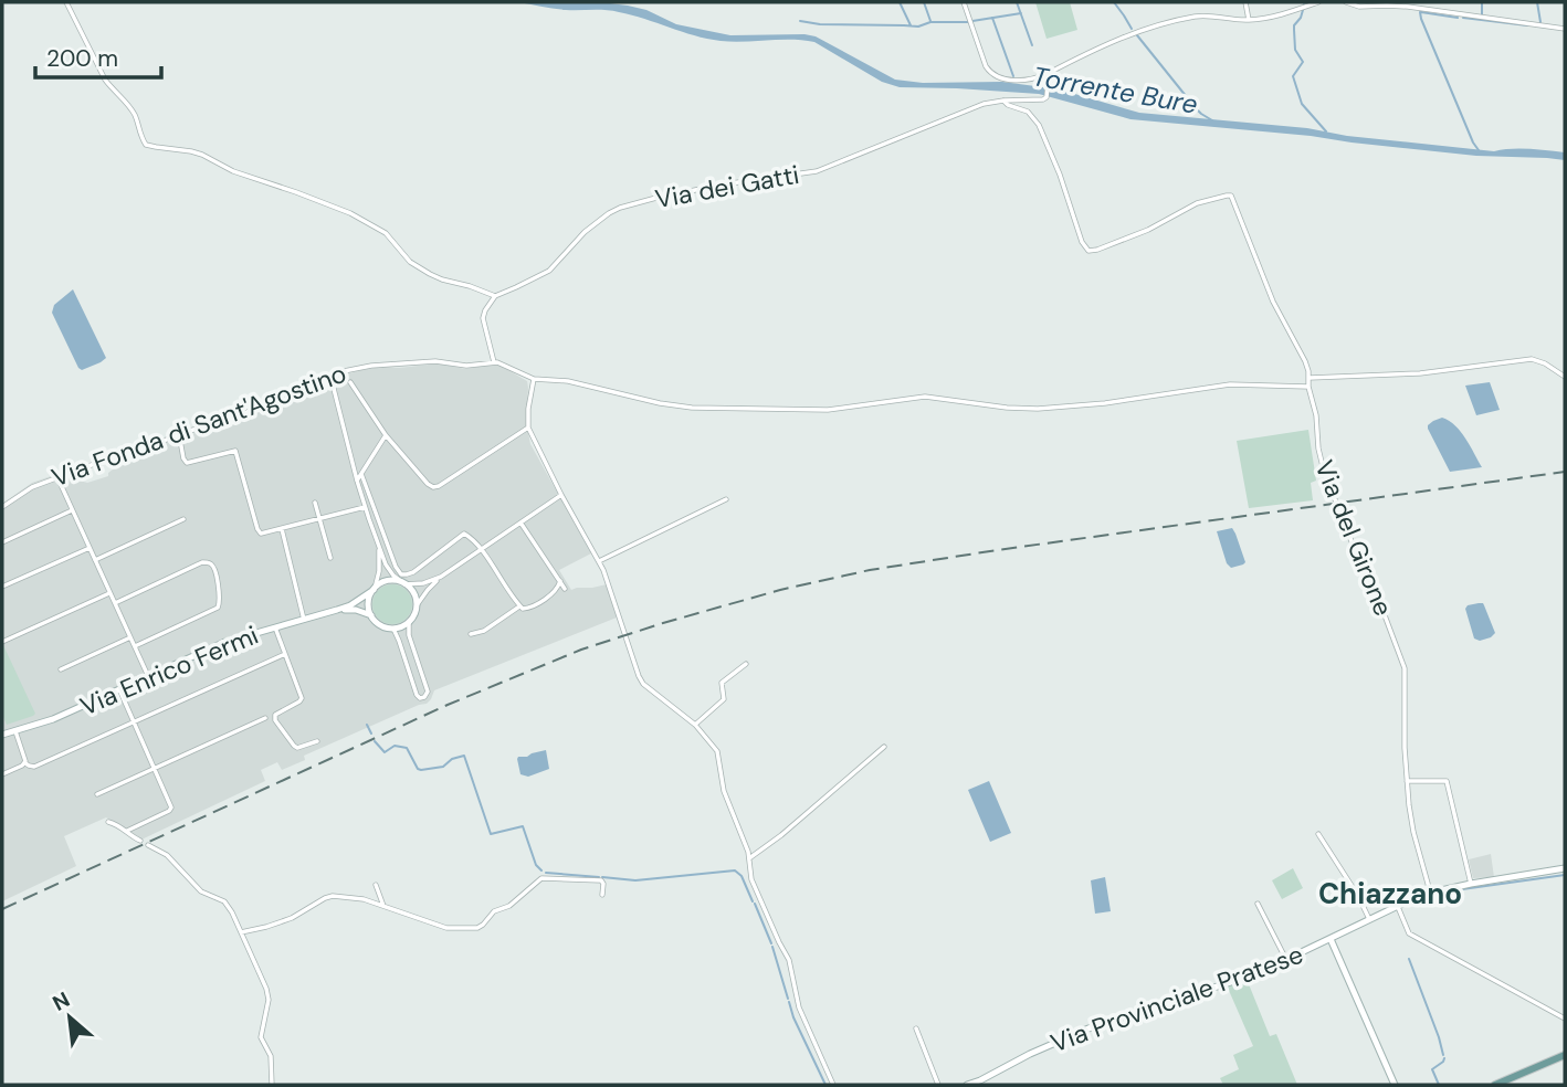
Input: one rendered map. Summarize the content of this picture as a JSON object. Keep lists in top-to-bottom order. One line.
{"streets":{"street":["Via dei Gatti","Via Fonda di Sant'Agostino","Via del Girone","Via Enrico Fermi","Via Provinciale Pratese"]},"crossings":[["Via dei Gatti","Via del Girone"],["Via del Girone","Via Provinciale Pratese"]],"districts":["Chiazzano"],"water":["Torrente Bure"],"scale_bar":"200 m","north":"top left"}
